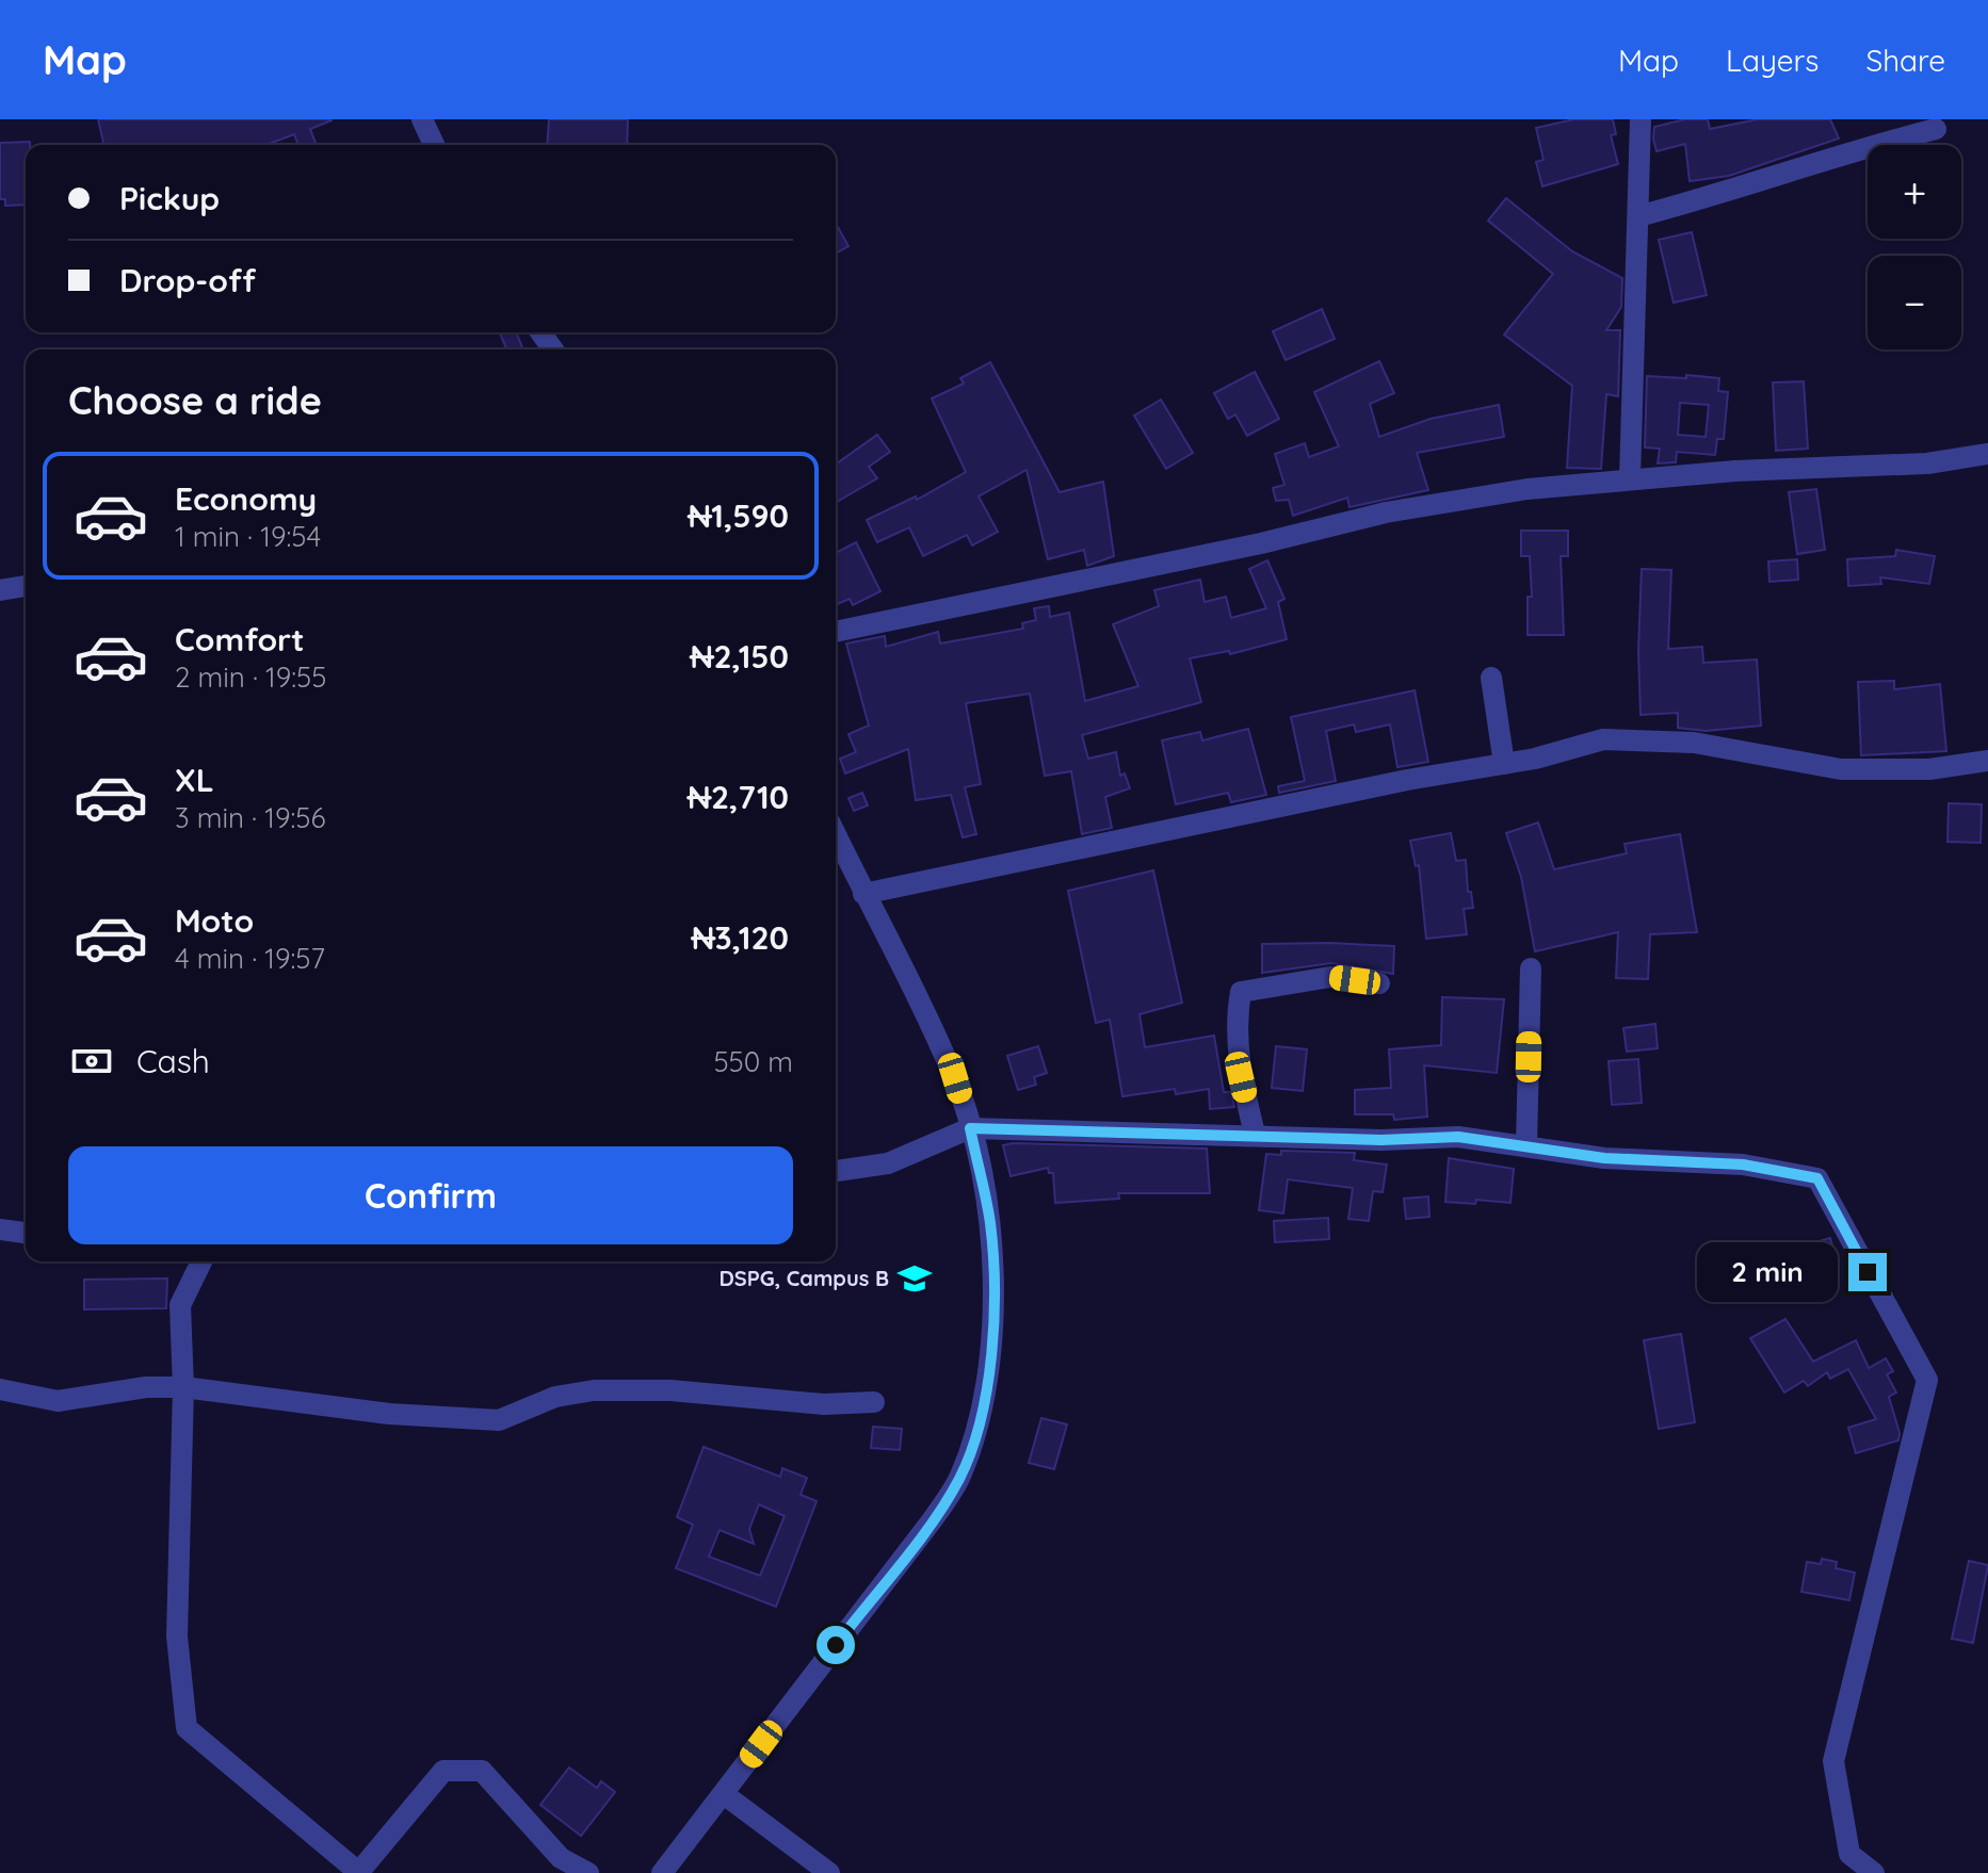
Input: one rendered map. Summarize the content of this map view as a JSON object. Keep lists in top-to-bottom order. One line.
{"places":{"school or university":["DSPG, Campus B"]},"page":{"header":"Map","nav":["Map","Layers","Share"],"map_buttons":["+","−"],"banner":["Pickup","Drop-off"],"heading":"Choose a ride","list":[{"name":"Economy","note":"1 min · 19:54","value":"₦1,590"},{"name":"Comfort","note":"2 min · 19:55","value":"₦2,150"},{"name":"XL","note":"3 min · 19:56","value":"₦2,710"},{"name":"Moto","note":"4 min · 19:57","value":"₦3,120"}],"pay":["Cash","550 m"],"buttons":"Confirm","bubble":"2 min"}}
